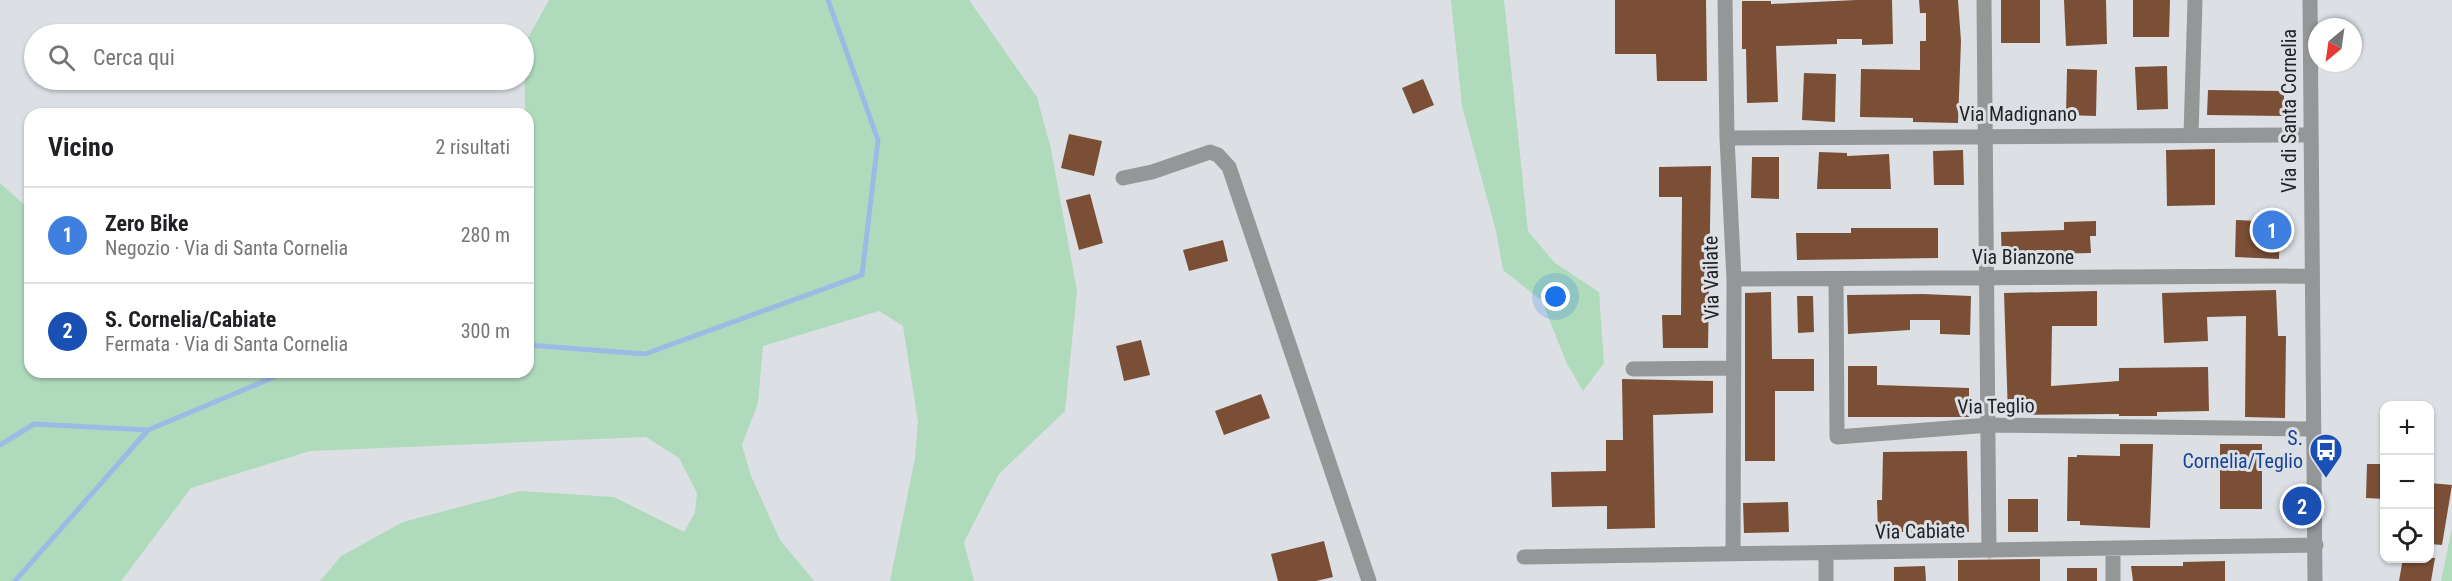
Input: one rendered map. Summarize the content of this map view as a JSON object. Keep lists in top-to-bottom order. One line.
{"streets":{"street":["Via di Santa Cornelia","Via Madignano","Via Bianzone","Via Vailate","Via Teglio","Via Cabiate"]},"crossings":[["Via di Santa Cornelia","Via Madignano"],["Via di Santa Cornelia","Via Bianzone"],["Via di Santa Cornelia","Via Teglio"],["Via di Santa Cornelia","Via Cabiate"],["Via Madignano","Via Vailate"],["Via Bianzone","Via Vailate"],["Via Bianzone","Via Teglio"],["Via Vailate","Via Cabiate"]],"places":{"bus stop":["S. Cornelia/Teglio"]},"north":"bottom left","page":{"search":"Cerca qui","heading":["Vicino","2 risultati"],"list":[{"mark":"1","name":"Zero Bike","note":"Negozio · Via di Santa Cornelia","value":"280 m"},{"mark":"2","name":"S. Cornelia/Cabiate","note":"Fermata · Via di Santa Cornelia","value":"300 m"}],"pins":["1","2"],"map_buttons":["+","−"]}}
